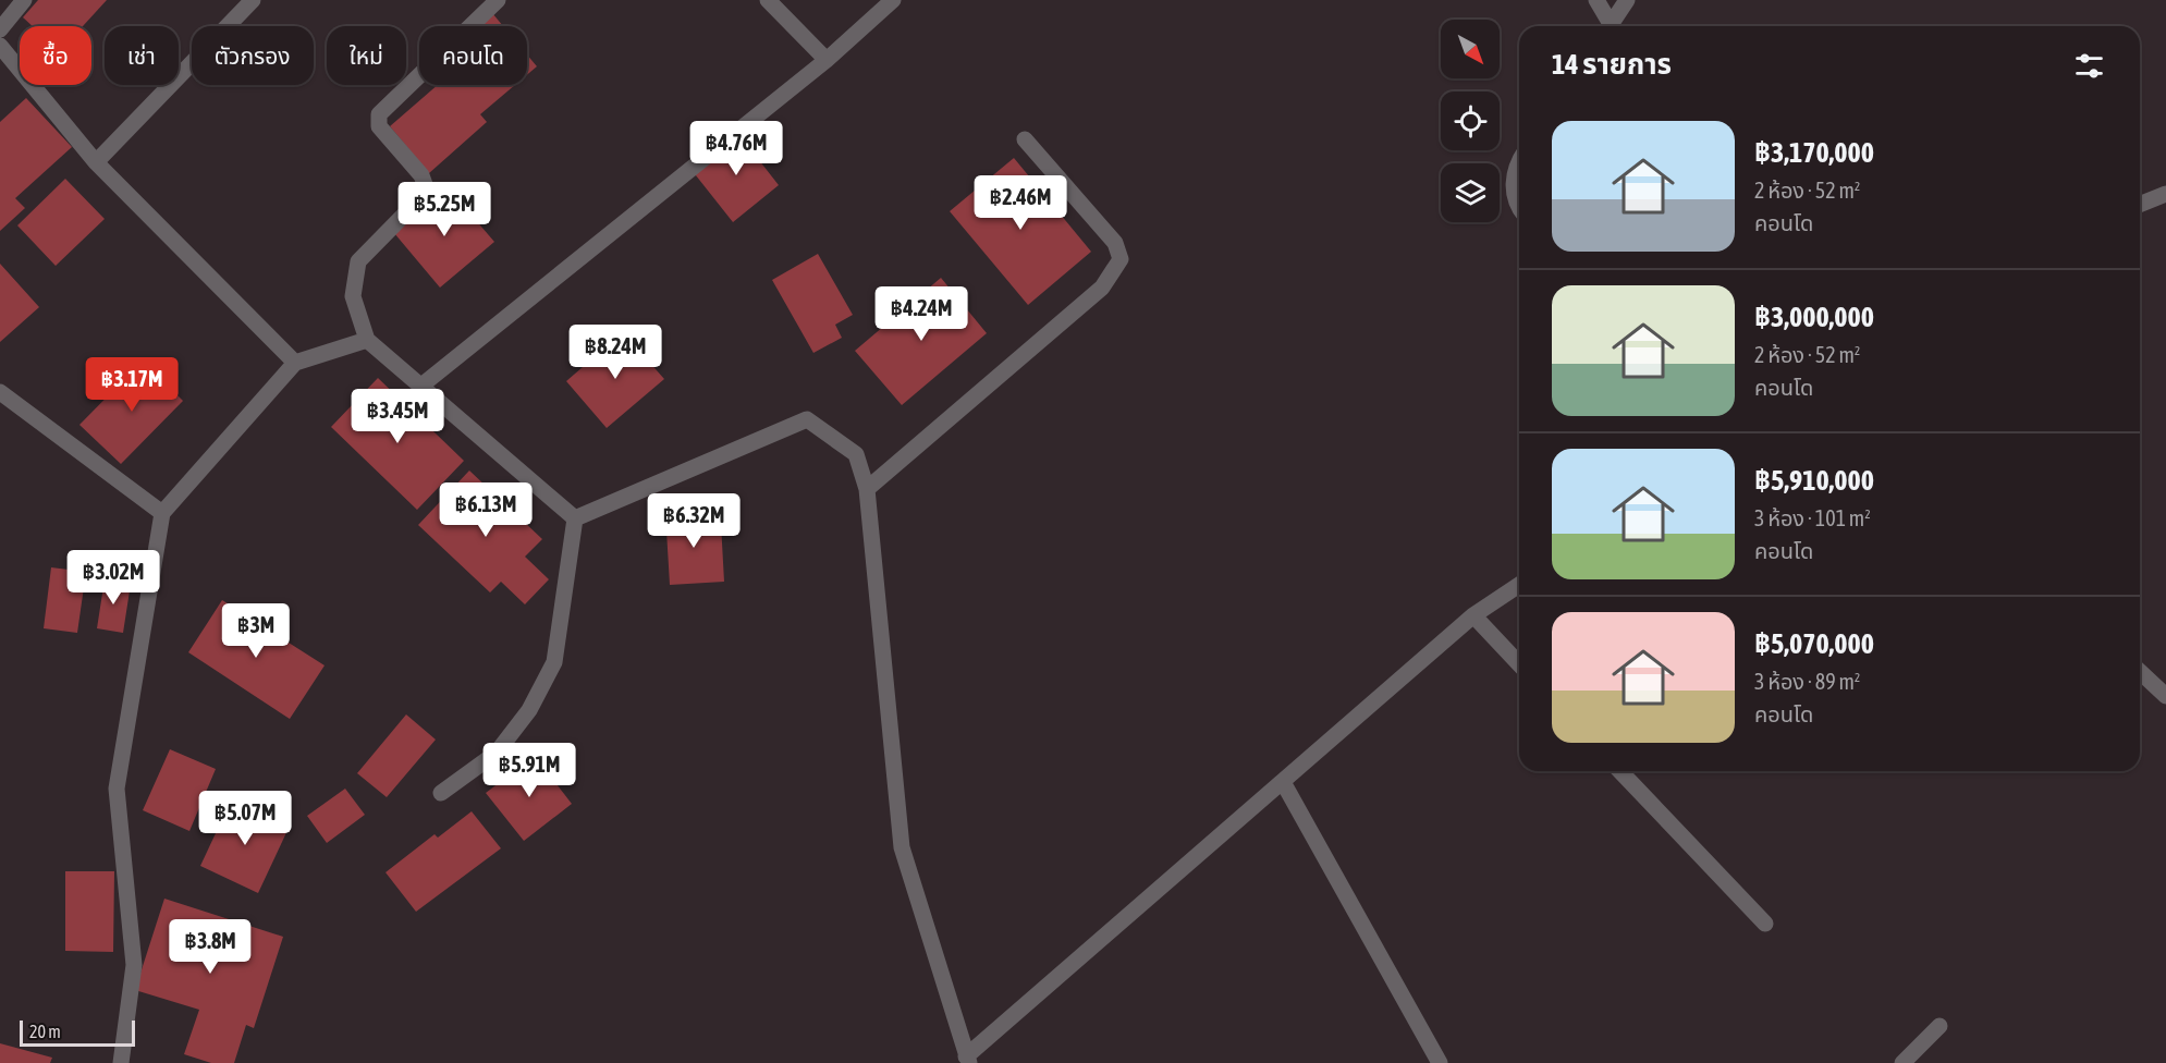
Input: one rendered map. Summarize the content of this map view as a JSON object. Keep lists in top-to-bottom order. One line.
{"scale_bar":"20 m","north":"bottom right","page":{"chip":["ซื้อ","เช่า","ตัวกรอง","ใหม่","คอนโด"],"heading":"14 รายการ","list":[{"name":"฿3,170,000","note":"2 ห้อง · 52 m² · คอนโด"},{"name":"฿3,000,000","note":"2 ห้อง · 52 m² · คอนโด"},{"name":"฿5,910,000","note":"3 ห้อง · 101 m² · คอนโด"},{"name":"฿5,070,000","note":"3 ห้อง · 89 m² · คอนโด"}],"price":["฿4.76M","฿2.46M","฿5.25M","฿4.24M","฿8.24M","฿3.17M","฿3.45M","฿6.13M","฿6.32M","฿3.02M","฿3M","฿5.91M","฿5.07M","฿3.8M"],"scale":"20 m"}}
